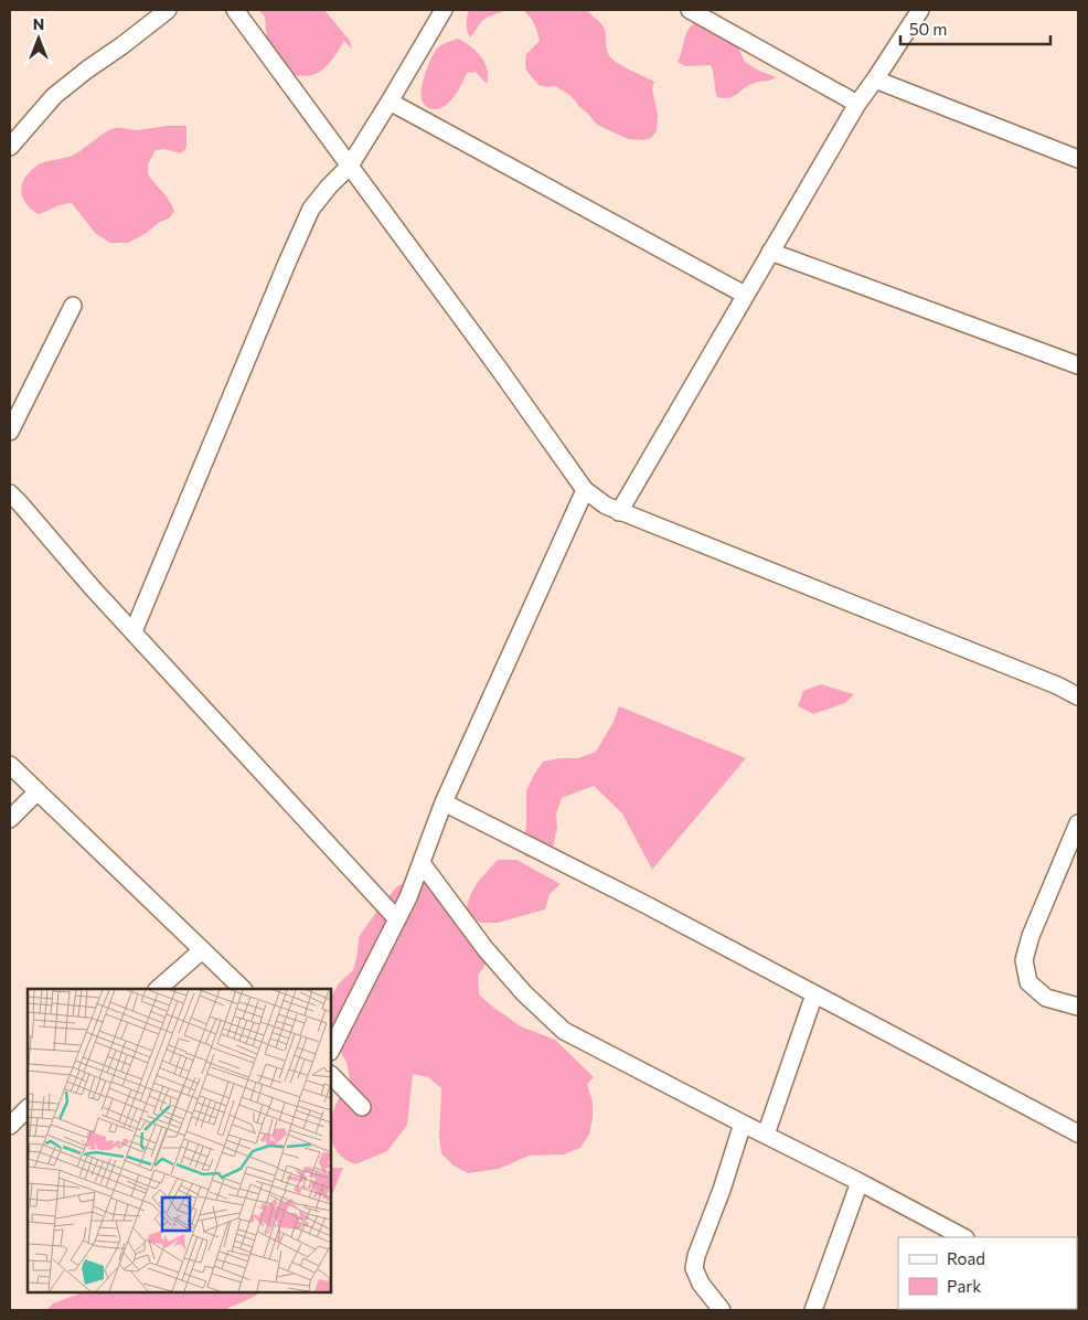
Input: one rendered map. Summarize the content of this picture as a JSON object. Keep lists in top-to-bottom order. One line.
{"legend":["Road","Park"],"scale_bar":"50 m","north":"top"}
